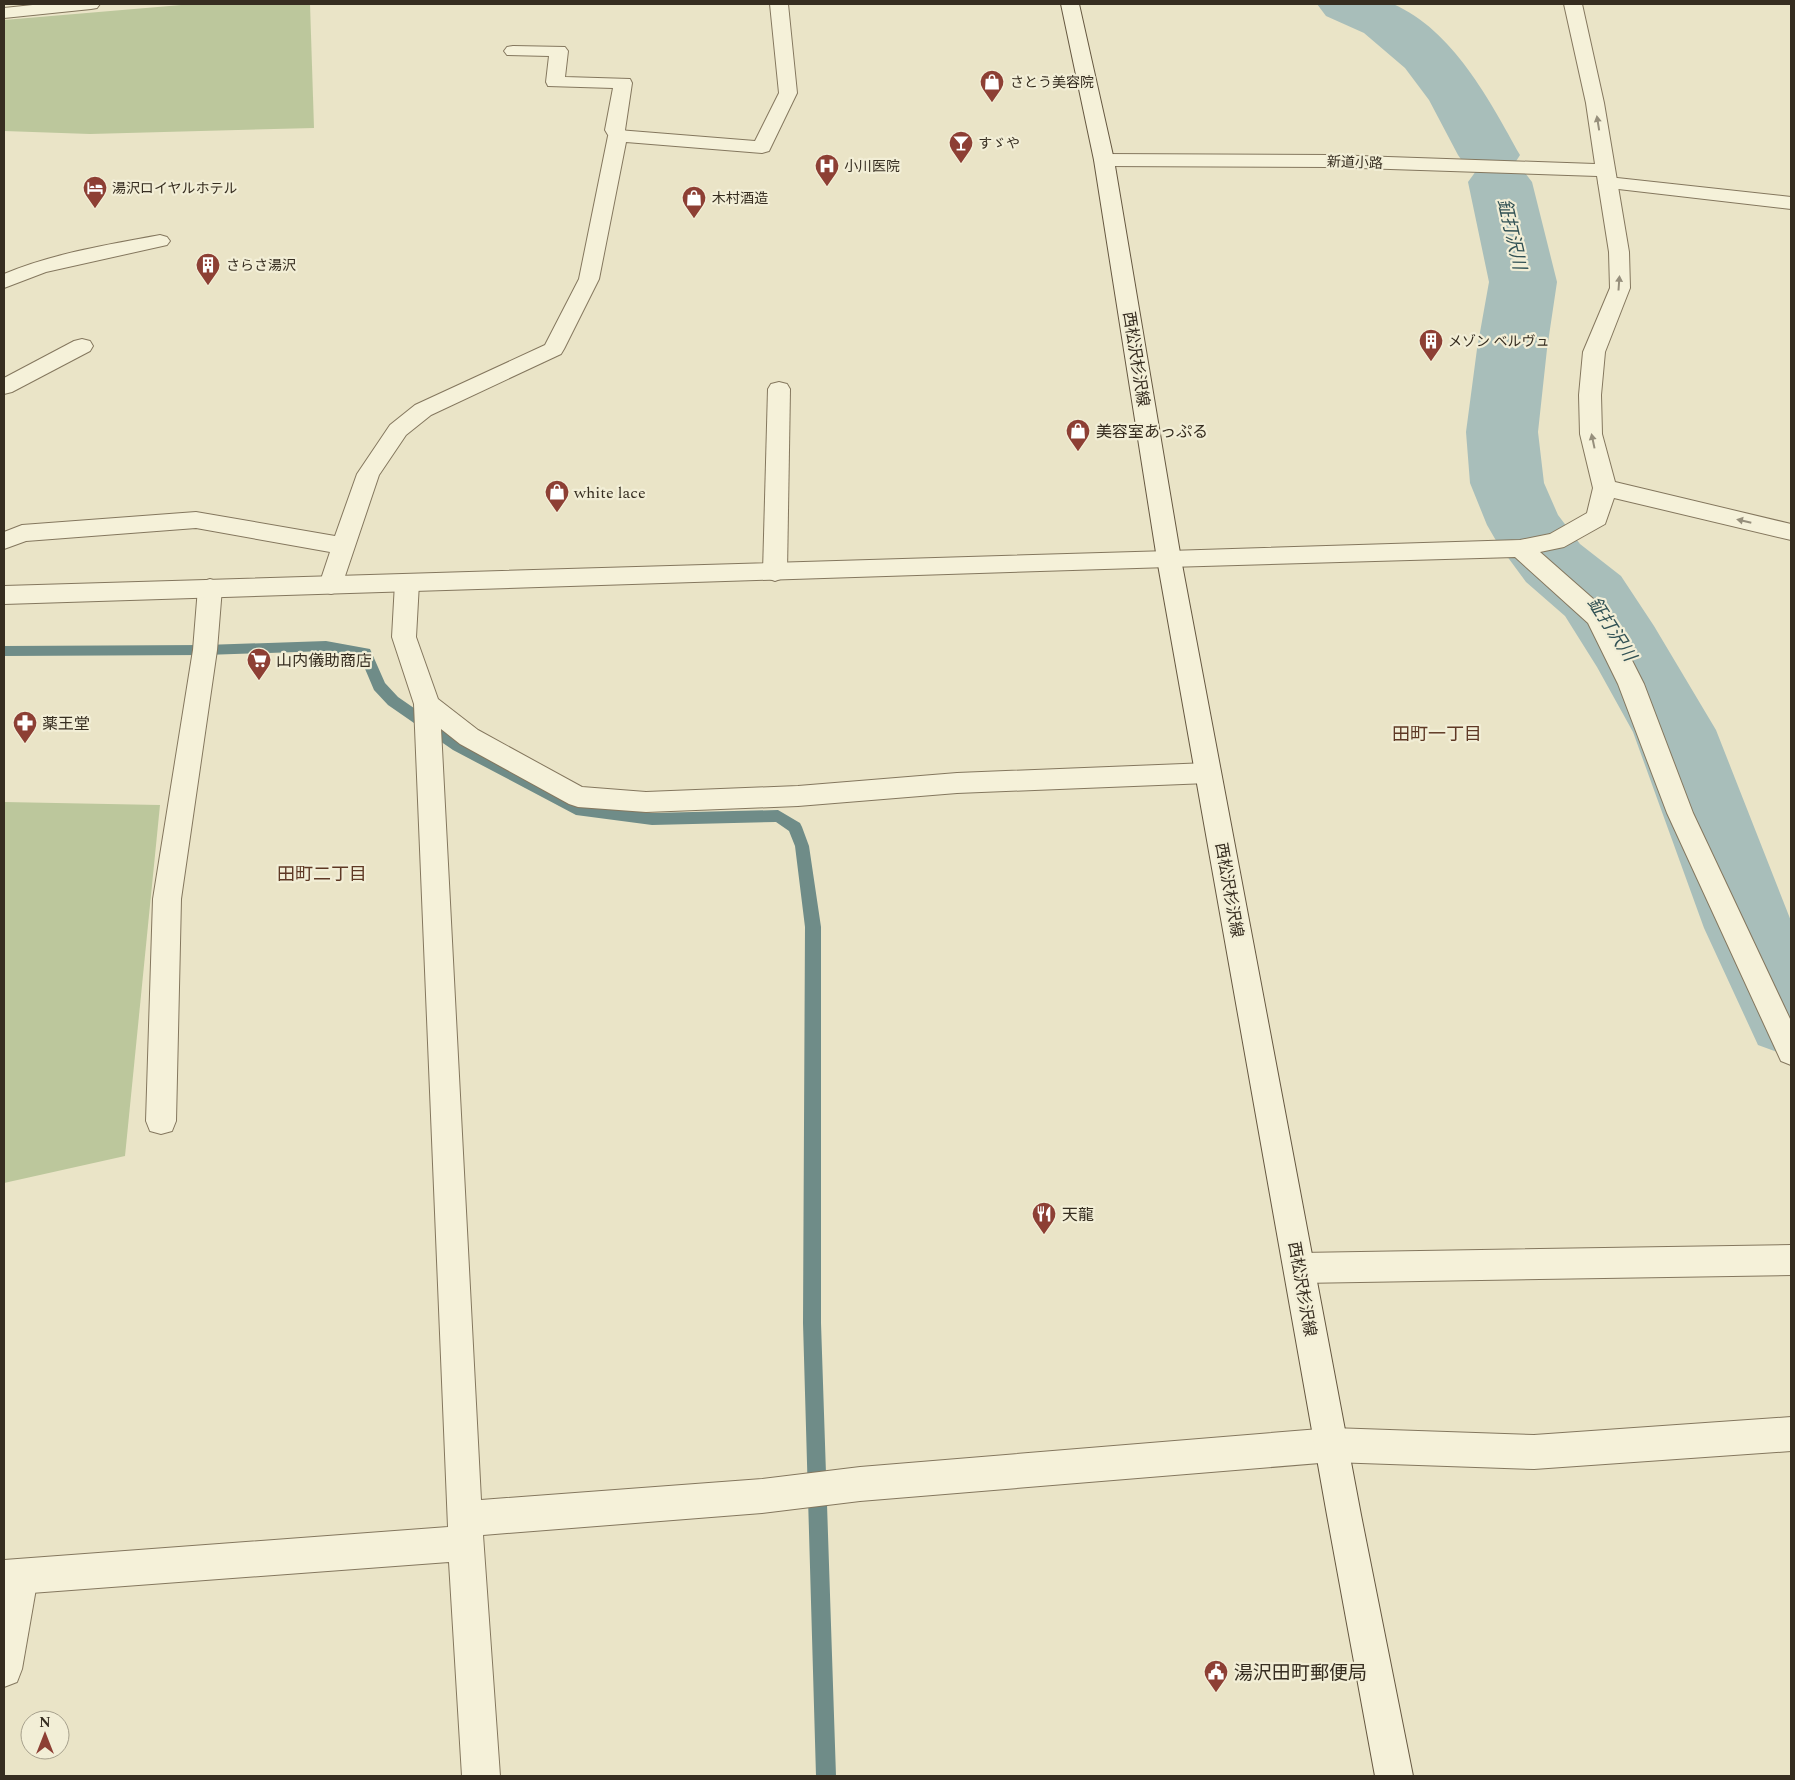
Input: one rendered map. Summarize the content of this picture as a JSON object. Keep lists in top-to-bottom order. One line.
{"streets":{"street":["新道小路","西松沢杉沢線"]},"crossings":[["新道小路","西松沢杉沢線"]],"districts":["田町一丁目","田町二丁目"],"water":["鉦打沢川"],"places":{"shop":["さとう美容院","木村酒造","美容室あっぷる","white lace"],"bar":["すゞや"],"hospital":["小川医院"],"hotel":["湯沢ロイヤルホテル"],"building":["さらさ湯沢","メゾン ベルヴュ"],"supermarket":["山内儀助商店"],"pharmacy":["薬王堂"],"restaurant":["天龍"],"public building":["湯沢田町郵便局"]},"north":"top"}
